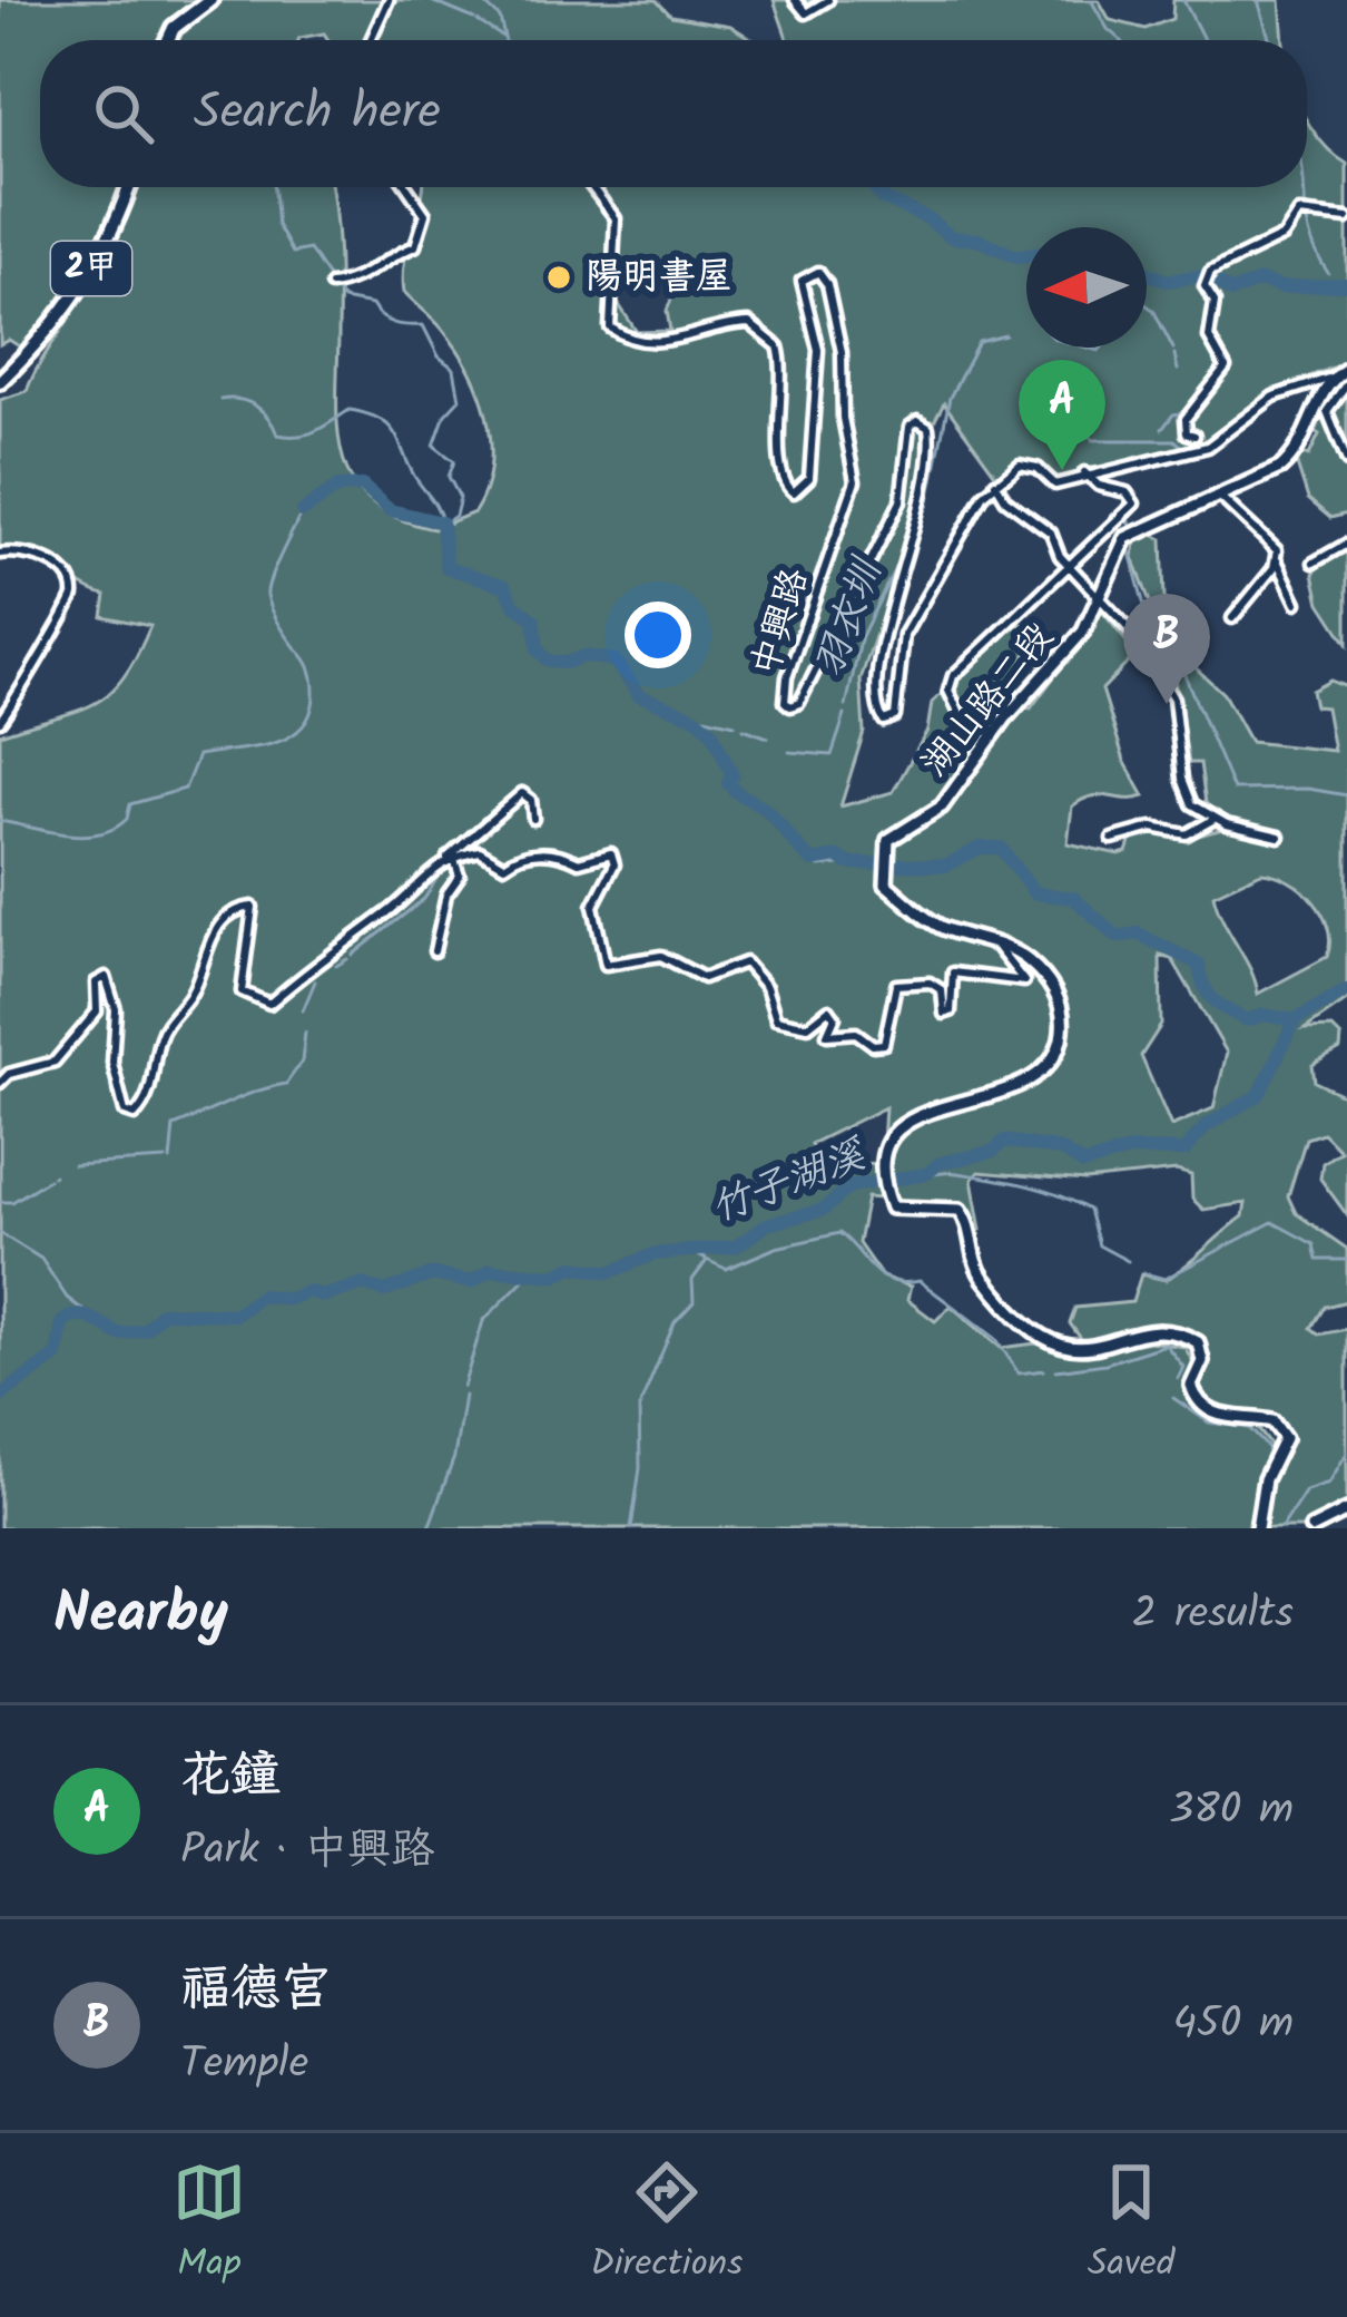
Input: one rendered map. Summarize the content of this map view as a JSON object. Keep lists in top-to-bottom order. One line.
{"streets":{"main road":["2甲"],"street":["中興路","湖山路二段"]},"water":["羽衣圳","竹子湖溪"],"places":["陽明書屋"],"north":"left","page":{"search":"Search here","pins":["A","B"],"heading":["Nearby","2 results"],"list":[{"mark":"A","name":"花鐘","note":"Park · 中興路","value":"380 m"},{"mark":"B","name":"福德宮","note":"Temple","value":"450 m"}],"nav":["Map","Directions","Saved"]}}
